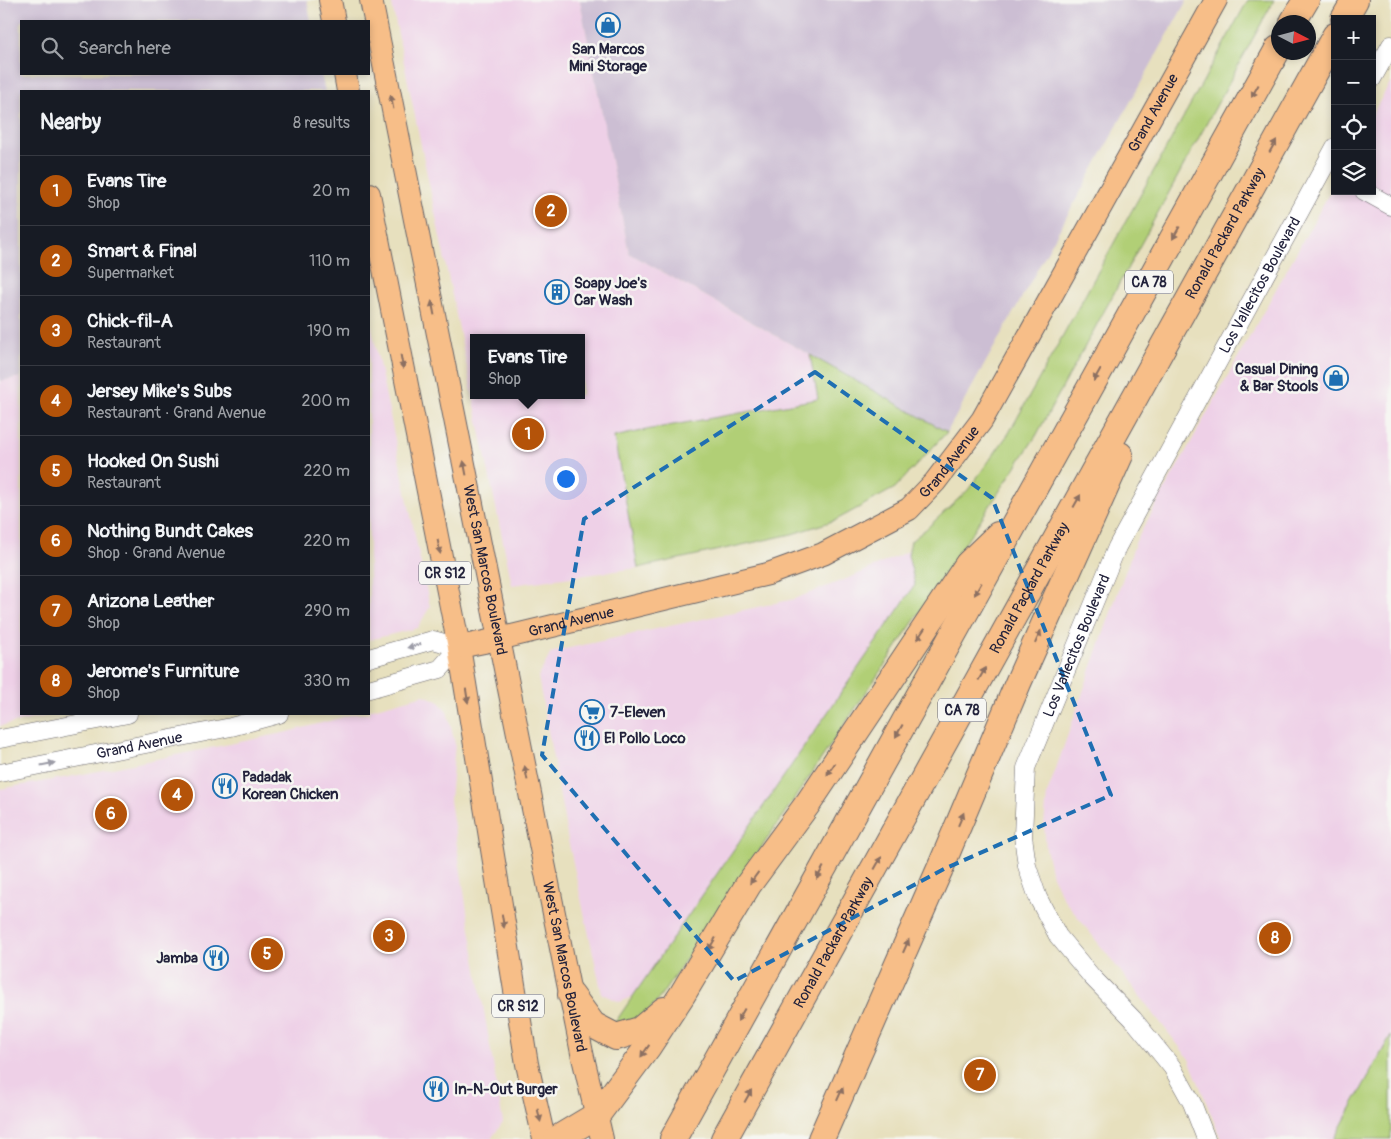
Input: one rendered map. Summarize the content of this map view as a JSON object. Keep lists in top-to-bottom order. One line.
{"streets":{"highway":["Ronald Packard Parkway","CA 78"],"main road":["Grand Avenue","West San Marcos Boulevard","CR S12"],"street":["Los Vallecitos Boulevard"]},"crossings":[["Grand Avenue","West San Marcos Boulevard"],["Grand Avenue","CR S12"]],"places":{"shop":["San Marcos Mini Storage","Casual Dining & Bar Stools"],"building":["Soapy Joe's Car Wash"],"supermarket":["7-Eleven"],"restaurant":["El Pollo Loco","Padadak Korean Chicken","Jamba","In-N-Out Burger"]},"north":"right","page":{"map_buttons":["+","−"],"search":"Search here","heading":["Nearby","8 results"],"list":[{"mark":"1","name":"Evans Tire","note":"Shop","value":"20 m"},{"mark":"2","name":"Smart & Final","note":"Supermarket","value":"110 m"},{"mark":"3","name":"Chick-fil-A","note":"Restaurant","value":"190 m"},{"mark":"4","name":"Jersey Mike's Subs","note":"Restaurant · Grand Avenue","value":"200 m"},{"mark":"5","name":"Hooked On Sushi","note":"Restaurant","value":"220 m"},{"mark":"6","name":"Nothing Bundt Cakes","note":"Shop · Grand Avenue","value":"220 m"},{"mark":"7","name":"Arizona Leather","note":"Shop","value":"290 m"},{"mark":"8","name":"Jerome's Furniture","note":"Shop","value":"330 m"}],"pins":["2","1","4","6","3","8","5","7"],"popup":["Evans Tire","Shop"]}}
